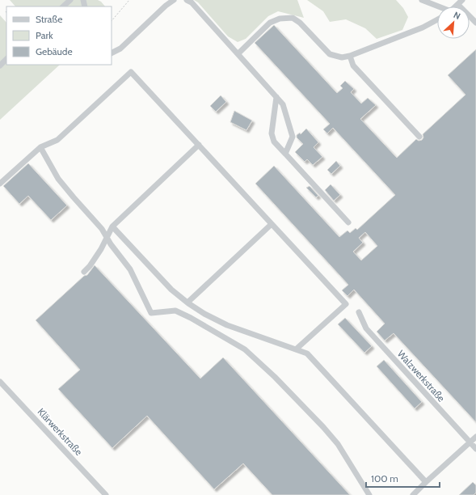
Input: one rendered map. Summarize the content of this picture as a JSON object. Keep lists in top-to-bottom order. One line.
{"streets":{"street":["Walzwerkstraße","Klärwerkstraße"]},"legend":["Straße","Park","Gebäude"],"scale_bar":"100 m","north":"top right"}
